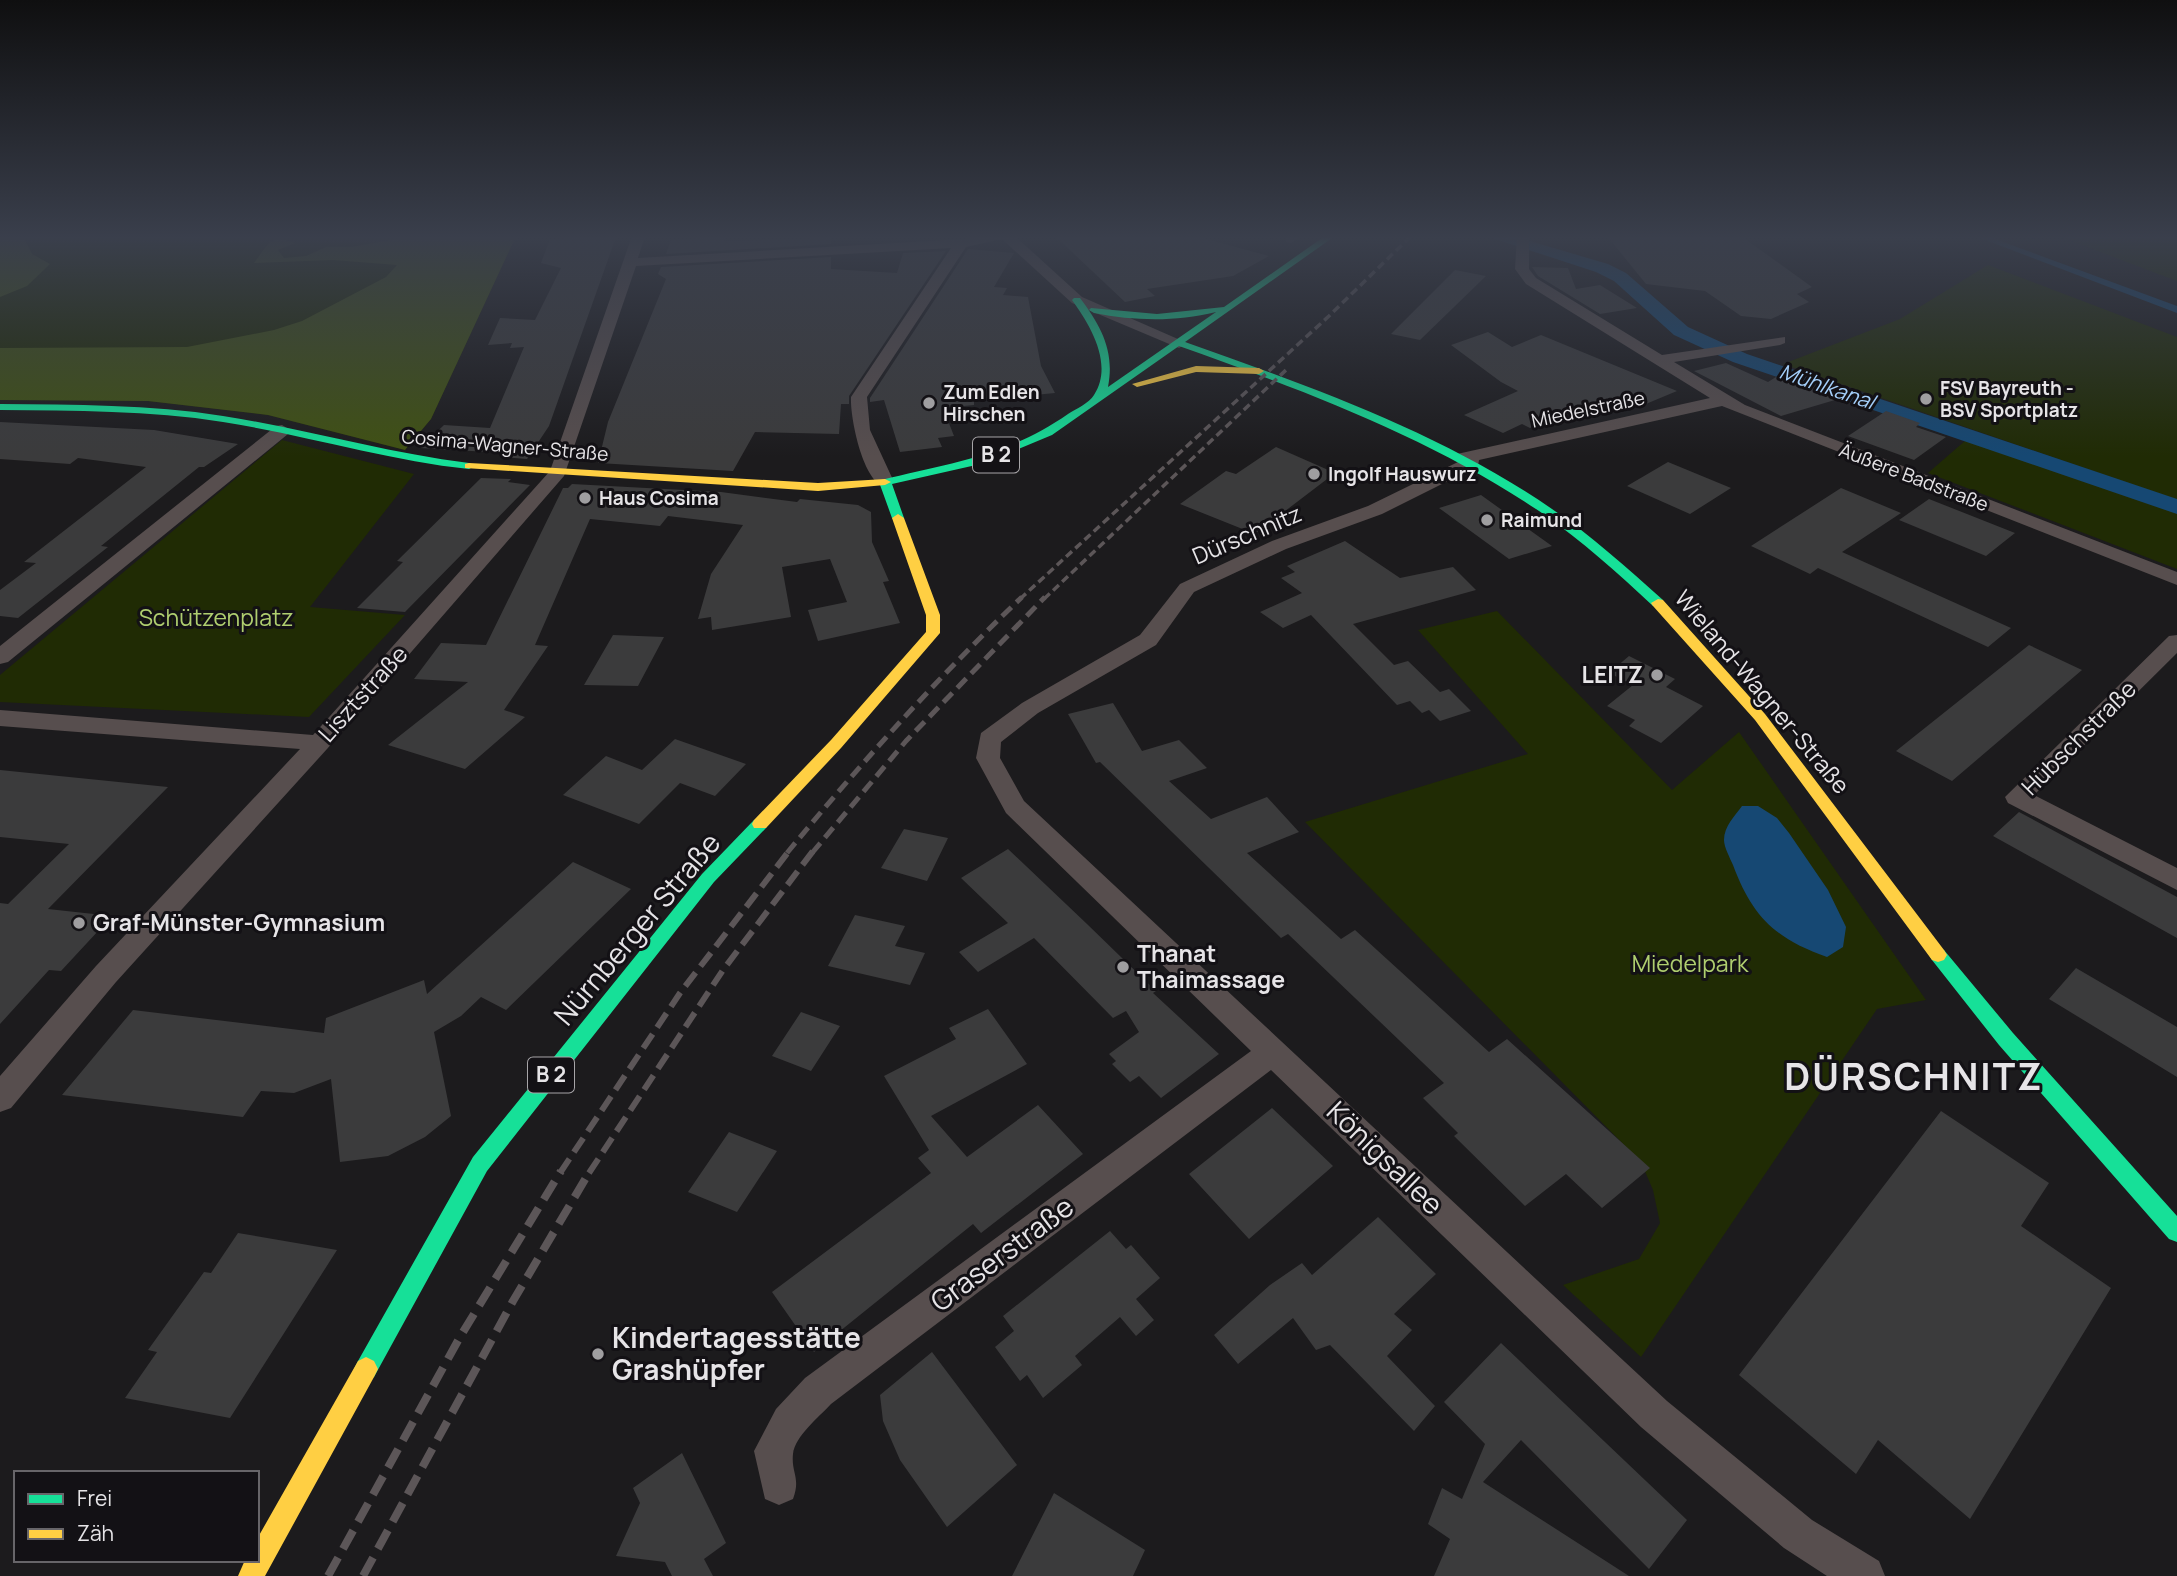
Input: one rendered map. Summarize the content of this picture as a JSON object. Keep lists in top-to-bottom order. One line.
{"streets":{"main road":["Cosima-Wagner-Straße","B 2","Wieland-Wagner-Straße","Nürnberger Straße"],"street":["Miedelstraße","Äußere Badstraße","Dürschnitz","Lisztstraße","Hübschstraße","Königsallee","Graserstraße"]},"crossings":[["Miedelstraße","Äußere Badstraße"],["Miedelstraße","Dürschnitz"],["Miedelstraße","Wieland-Wagner-Straße"],["Cosima-Wagner-Straße","B 2"],["Cosima-Wagner-Straße","Lisztstraße"],["Cosima-Wagner-Straße","Nürnberger Straße"],["B 2","Wieland-Wagner-Straße"],["B 2","Nürnberger Straße"],["Dürschnitz","Wieland-Wagner-Straße"],["Dürschnitz","Königsallee"],["Königsallee","Graserstraße"]],"districts":["DÜRSCHNITZ"],"water":["Mühlkanal"],"parks":["Schützenplatz","Miedelpark"],"places":["FSV Bayreuth - BSV Sportplatz","Zum Edlen Hirschen","Ingolf Hauswurz","Haus Cosima","Raimund","LEITZ","Graf-Münster-Gymnasium","Thanat Thaimassage","Kindertagesstätte Grashüpfer"],"legend":["Frei","Zäh"]}
